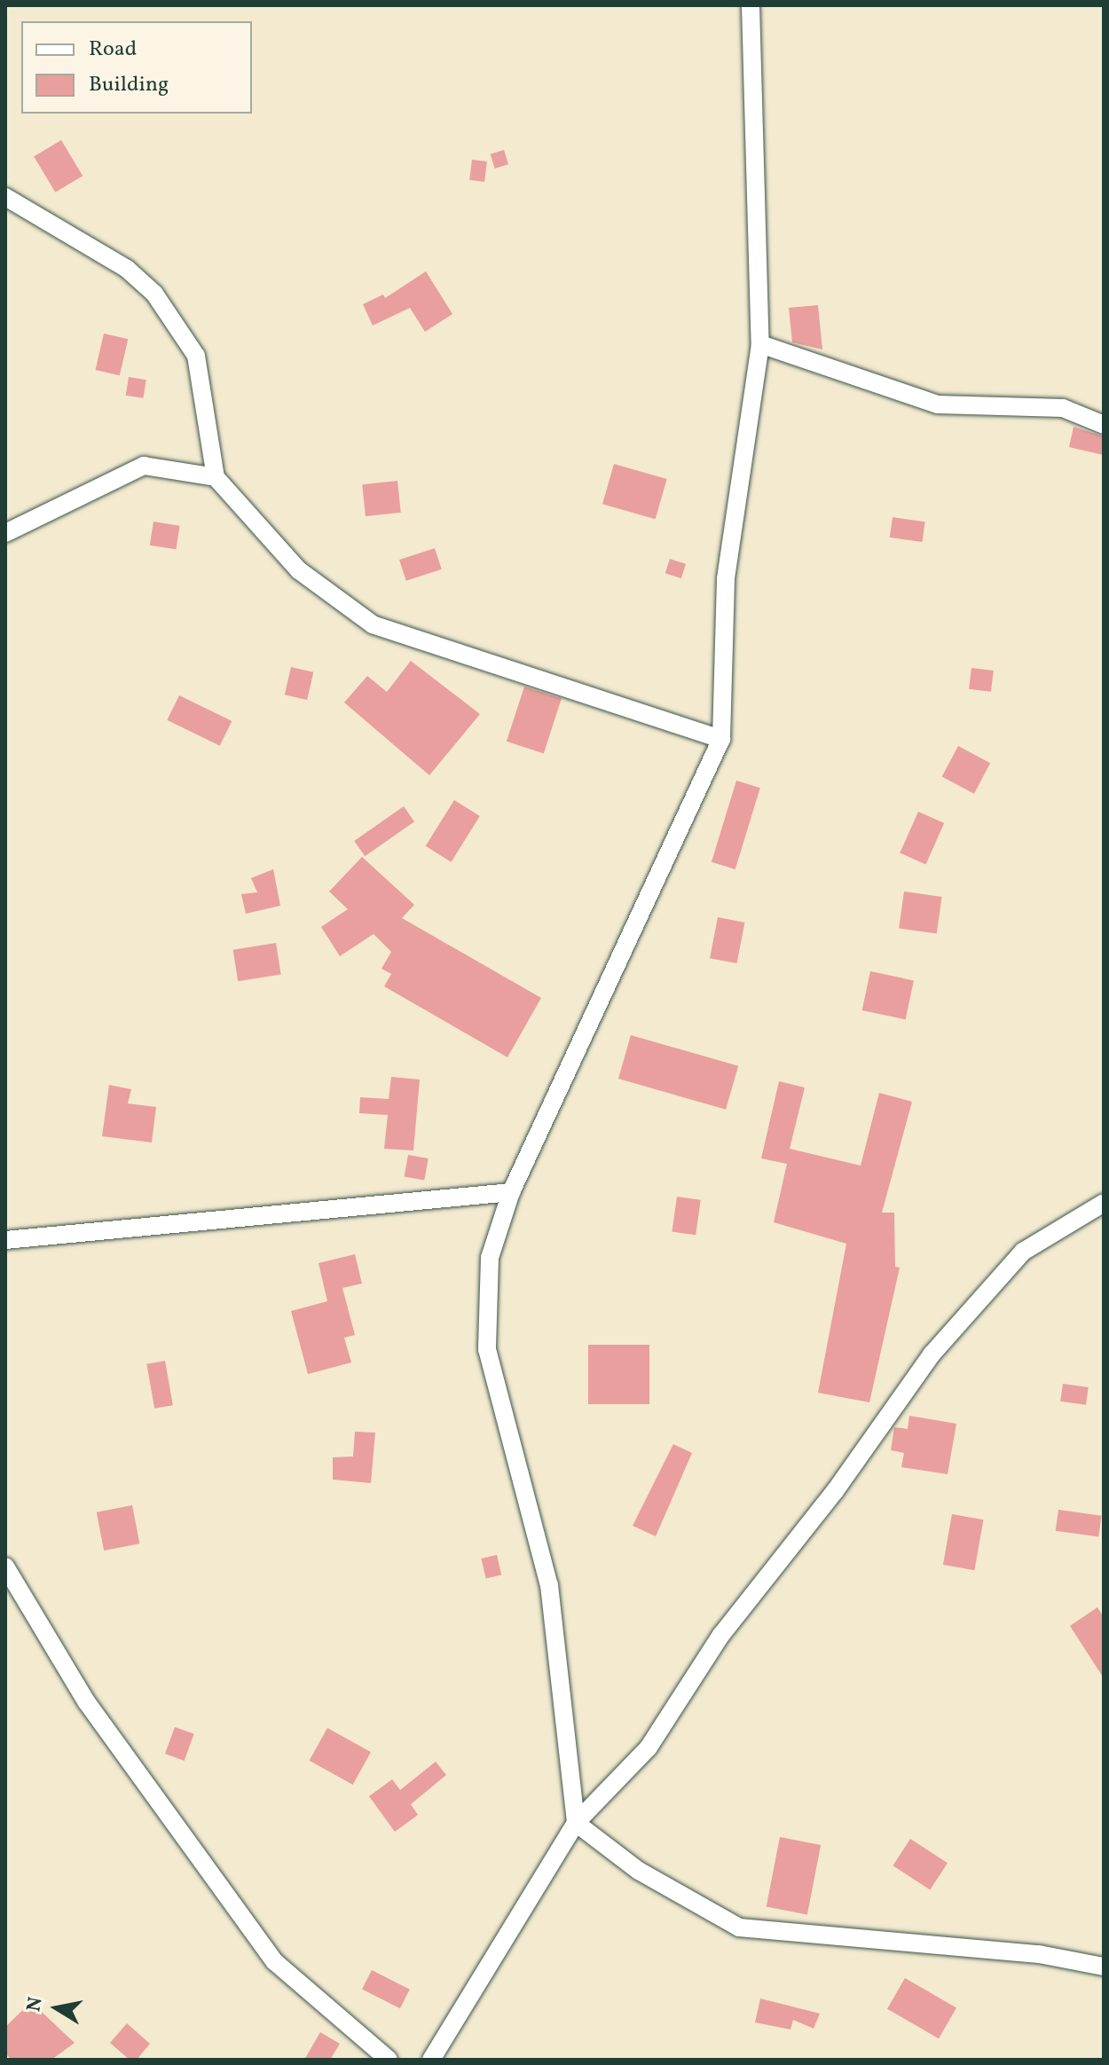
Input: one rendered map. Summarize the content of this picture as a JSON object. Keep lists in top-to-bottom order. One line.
{"legend":["Road","Building"],"north":"left"}
